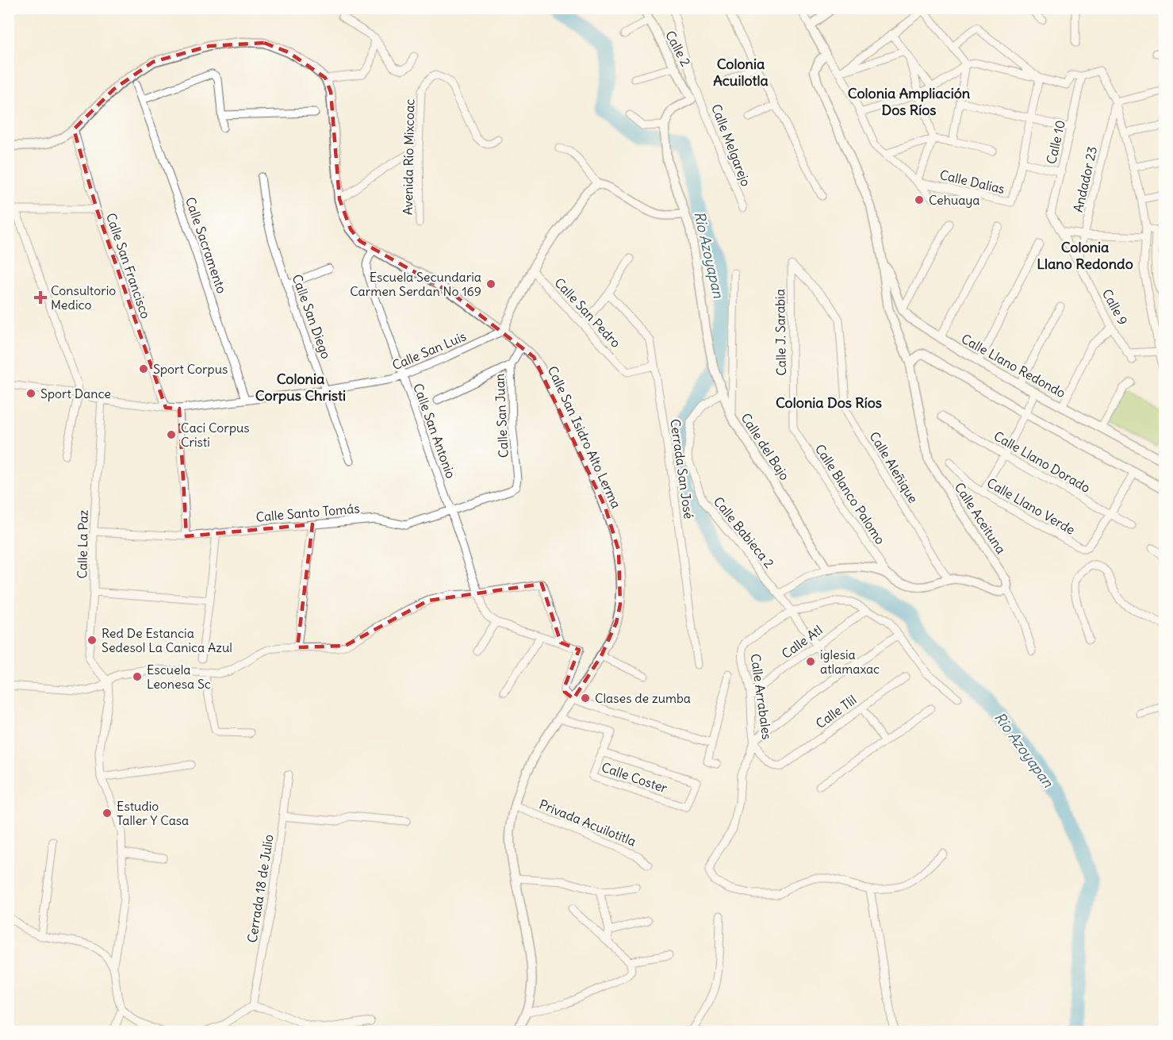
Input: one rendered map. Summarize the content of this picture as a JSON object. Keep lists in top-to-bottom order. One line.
{"streets":{"street":["Calle 2","Calle 10","Calle Melgarejo","Avenida Río Mixcoac","Andador 23","Calle Dalias","Calle Sacramento","Calle San Francisco","Calle 9","Calle San Pedro","Calle San Diego","Calle J. Sarabia","Calle San Luis","Calle Llano Redondo","Calle San Juan","Calle San Antonio","Calle San Isidro Alto Lerma","Calle del Bajo","Calle Llano Dorado","Calle Aleñique","Cerrada San José","Calle Blanco Palomo","Calle Llano Verde","Calle Santo Tomás","Calle Aceituna","Calle Babieca 2","Calle La Paz","Calle Atl","Calle Arrabales","Calle Tlil","Calle Coster","Privada Acuilotitla","Cerrada 18 de Julio"]},"crossings":[["Calle 2","Calle Melgarejo"],["Calle 10","Calle 9"],["Andador 23","Calle 9"],["Calle Sacramento","Calle San Luis"],["Calle San Francisco","Calle San Luis"],["Calle San Pedro","Cerrada San José"],["Calle San Diego","Calle San Luis"],["Calle J. Sarabia","Calle Aleñique"],["Calle J. Sarabia","Calle Blanco Palomo"],["Calle San Luis","Calle San Antonio"],["Calle San Luis","Calle San Isidro Alto Lerma"],["Calle San Luis","Calle La Paz"],["Calle San Juan","Calle San Isidro Alto Lerma"],["Calle San Juan","Calle Santo Tomás"],["Calle San Antonio","Calle San Isidro Alto Lerma"],["Calle San Antonio","Calle Santo Tomás"],["Calle San Isidro Alto Lerma","Calle Coster"],["Calle San Isidro Alto Lerma","Privada Acuilotitla"],["Calle del Bajo","Calle Babieca 2"],["Calle Llano Dorado","Calle Llano Verde"],["Calle Santo Tomás","Calle La Paz"],["Calle Babieca 2","Calle Arrabales"],["Calle Atl","Calle Arrabales"],["Calle Arrabales","Calle Tlil"]],"districts":["Colonia Acuilotla","Colonia Ampliación Dos Ríos","Colonia Llano Redondo","Colonia Corpus Christi","Colonia Dos Ríos"],"water":["Rio Azoyapan"],"places":{"other":["Cehuaya","Escuela Secundaria Carmen Serdan No 169","Sport Corpus","Sport Dance","Caci Corpus Cristi","Red De Estancia Sedesol La Canica Azul","iglesia atlamaxac","Escuela Leonesa Sc","Clases de zumba","Estudio Taller Y Casa"],"health":["Consultorio Medico"]}}
